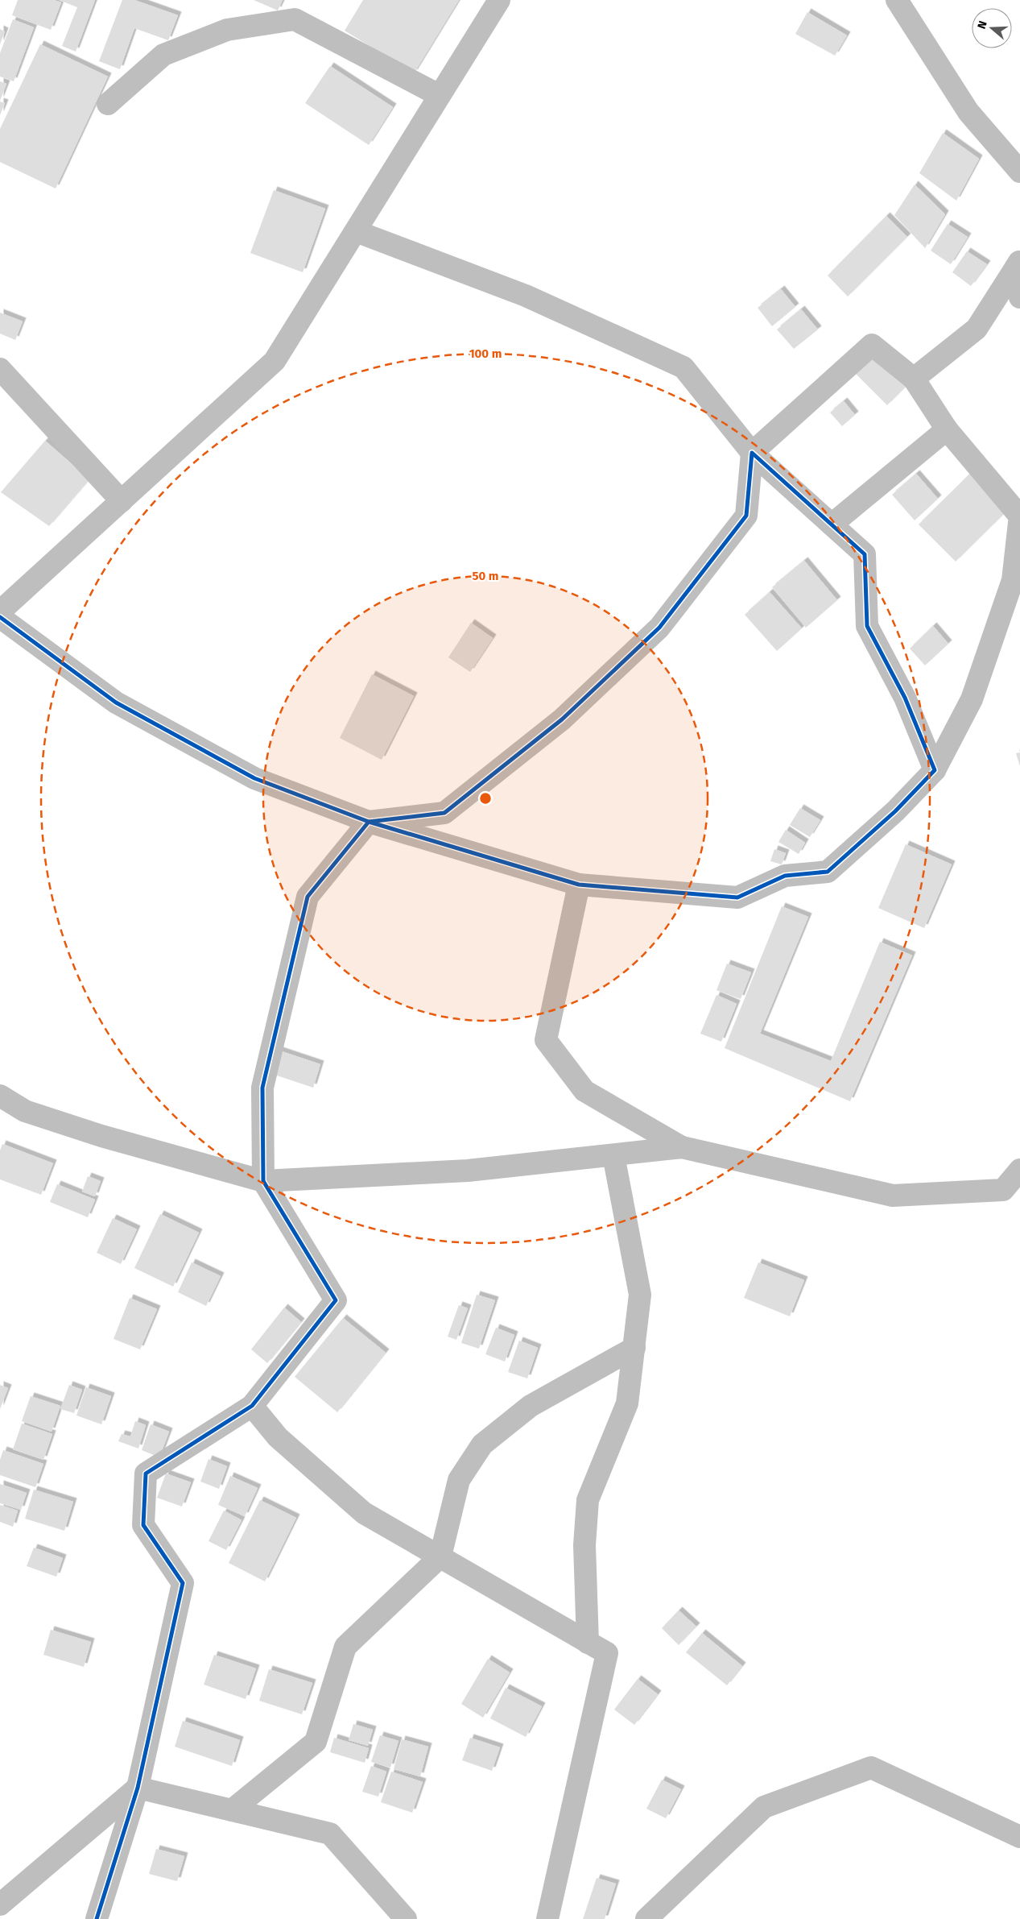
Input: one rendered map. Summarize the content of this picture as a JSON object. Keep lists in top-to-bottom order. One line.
{"north":"left","rings":["100 m","50 m"]}
